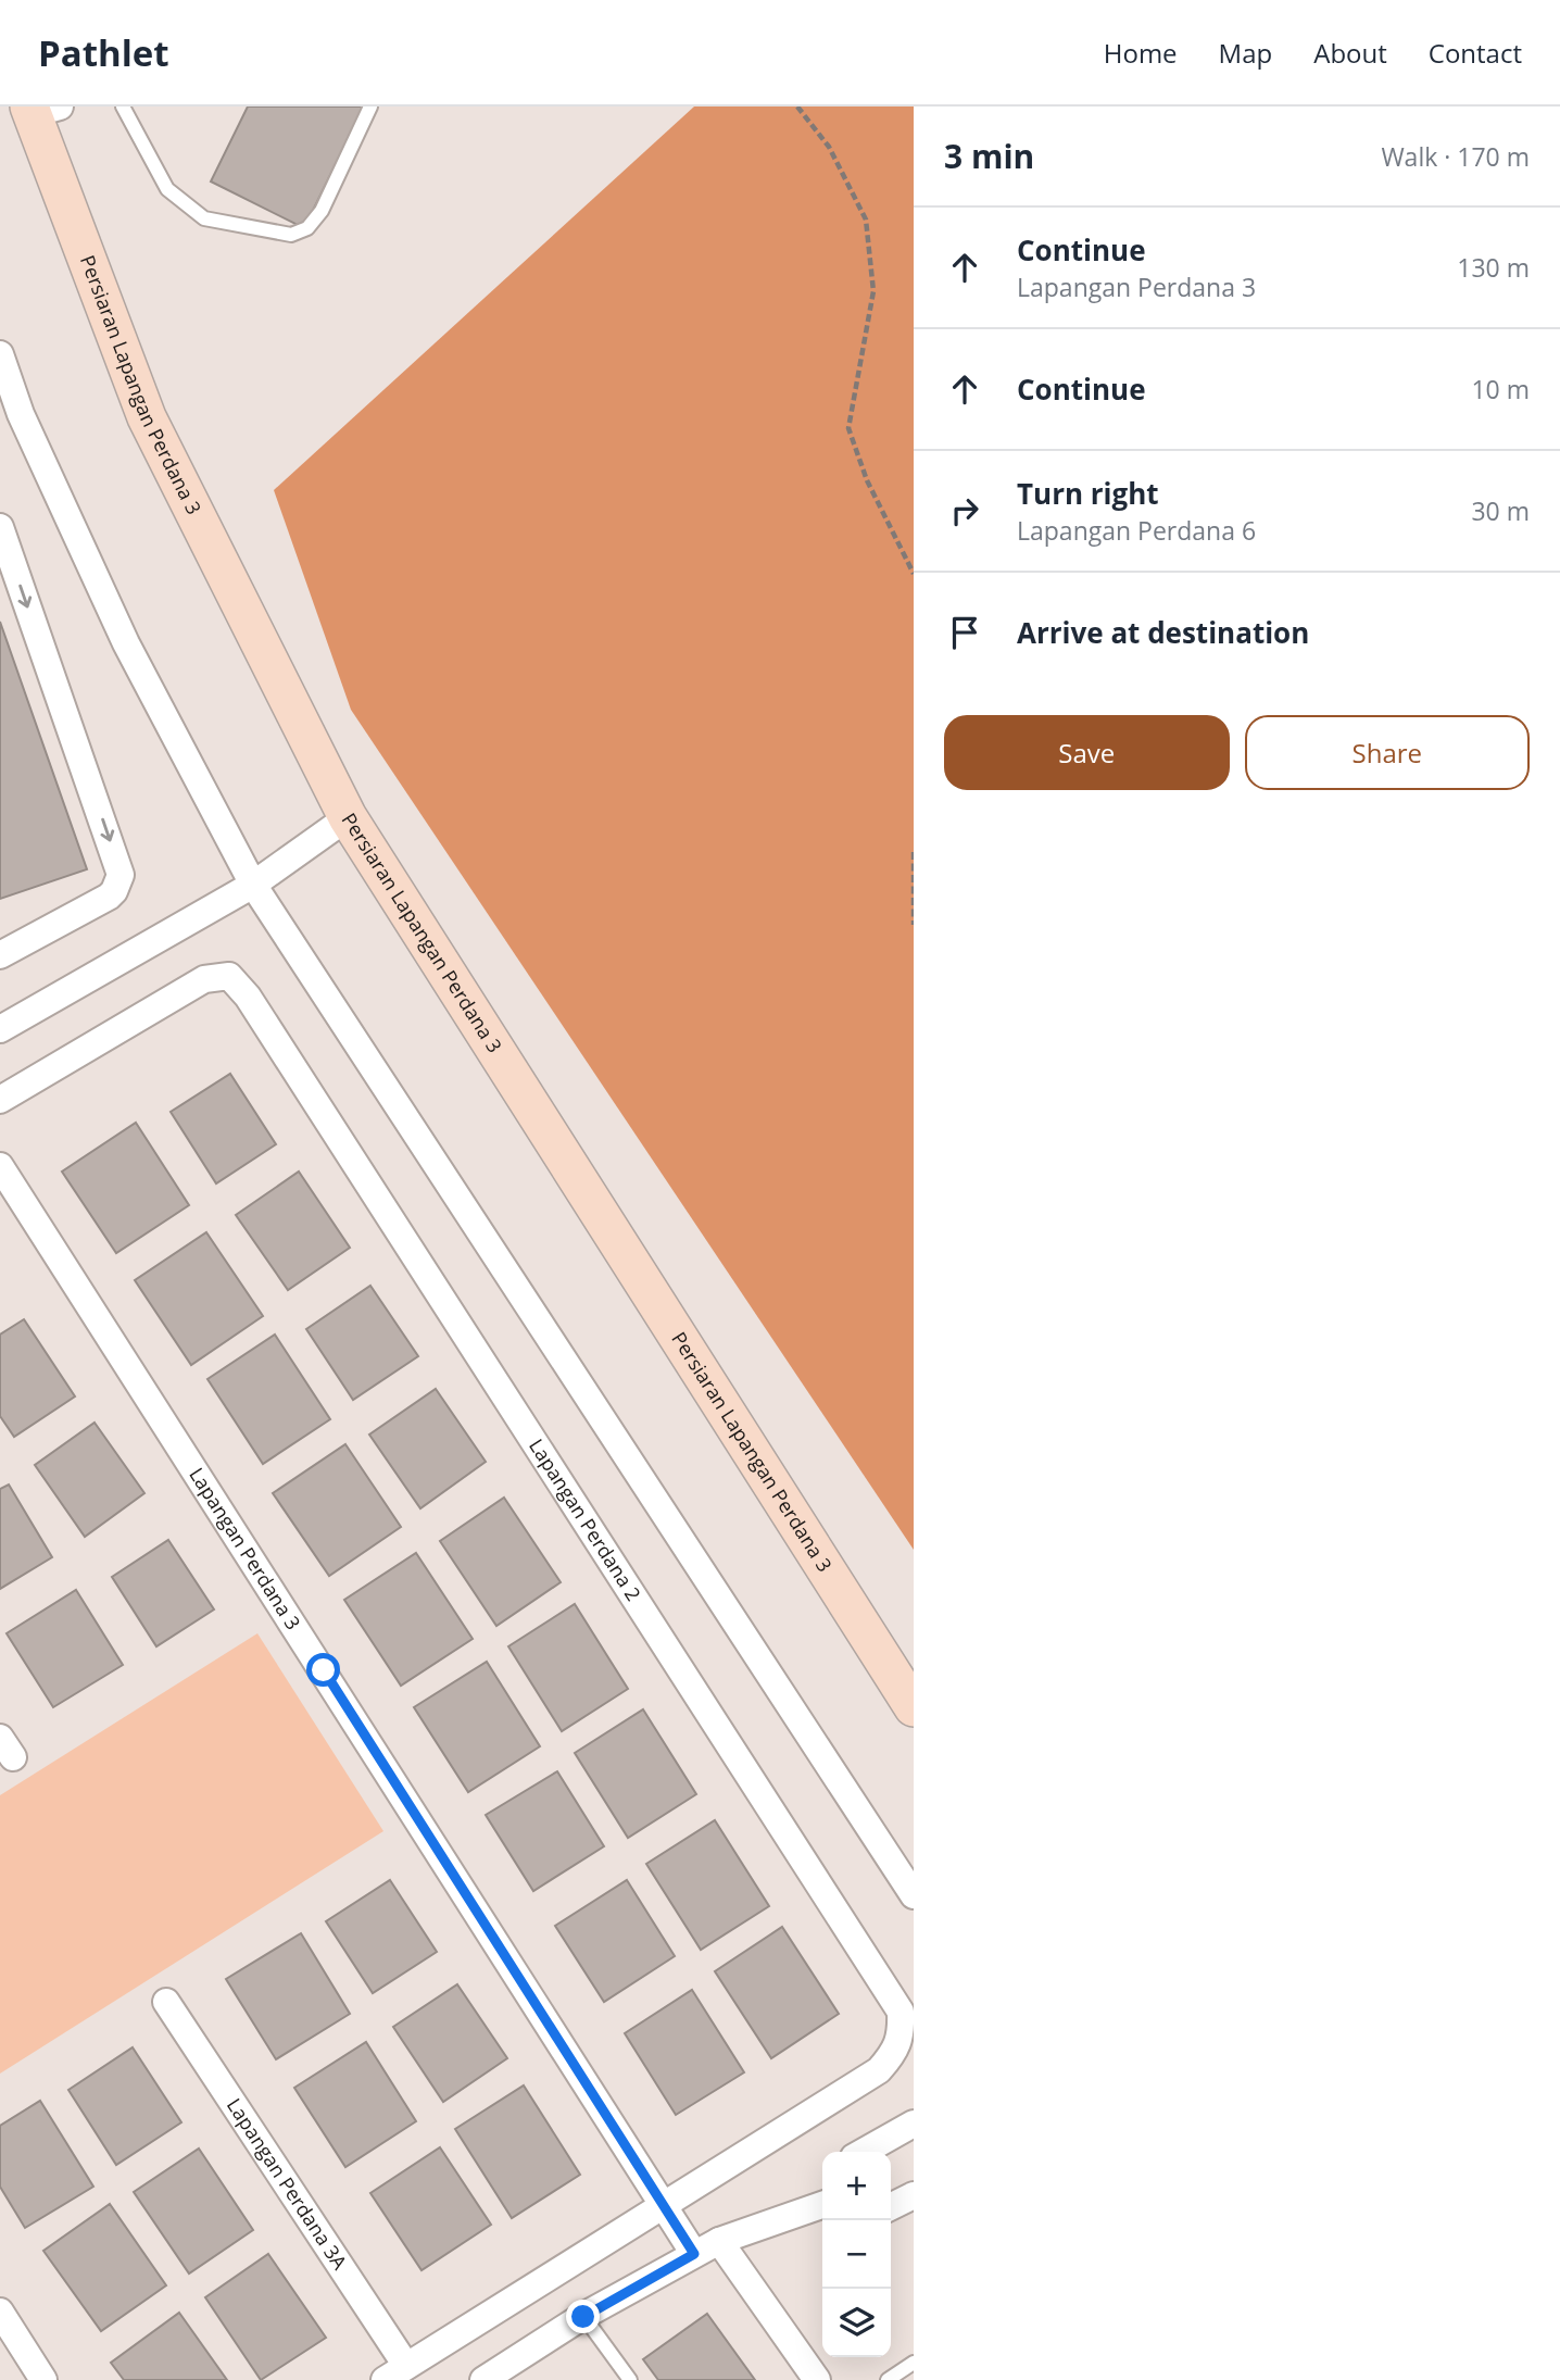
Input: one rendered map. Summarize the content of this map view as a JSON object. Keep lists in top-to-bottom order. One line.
{"streets":{"street":["Persiaran Lapangan Perdana 3","Lapangan Perdana 2","Lapangan Perdana 3","Lapangan Perdana 3A"]},"crossings":[["Lapangan Perdana 2","Lapangan Perdana 3"]],"page":{"header":"Pathlet","nav":["Home","Map","About","Contact"],"heading":["3 min","Walk · 170 m"],"list":[["Continue","Lapangan Perdana 3","130 m"],["Continue","10 m"],["Turn right","Lapangan Perdana 6","30 m"],"Arrive at destination"],"buttons":["Save","Share"],"map_buttons":["+","−"]}}
